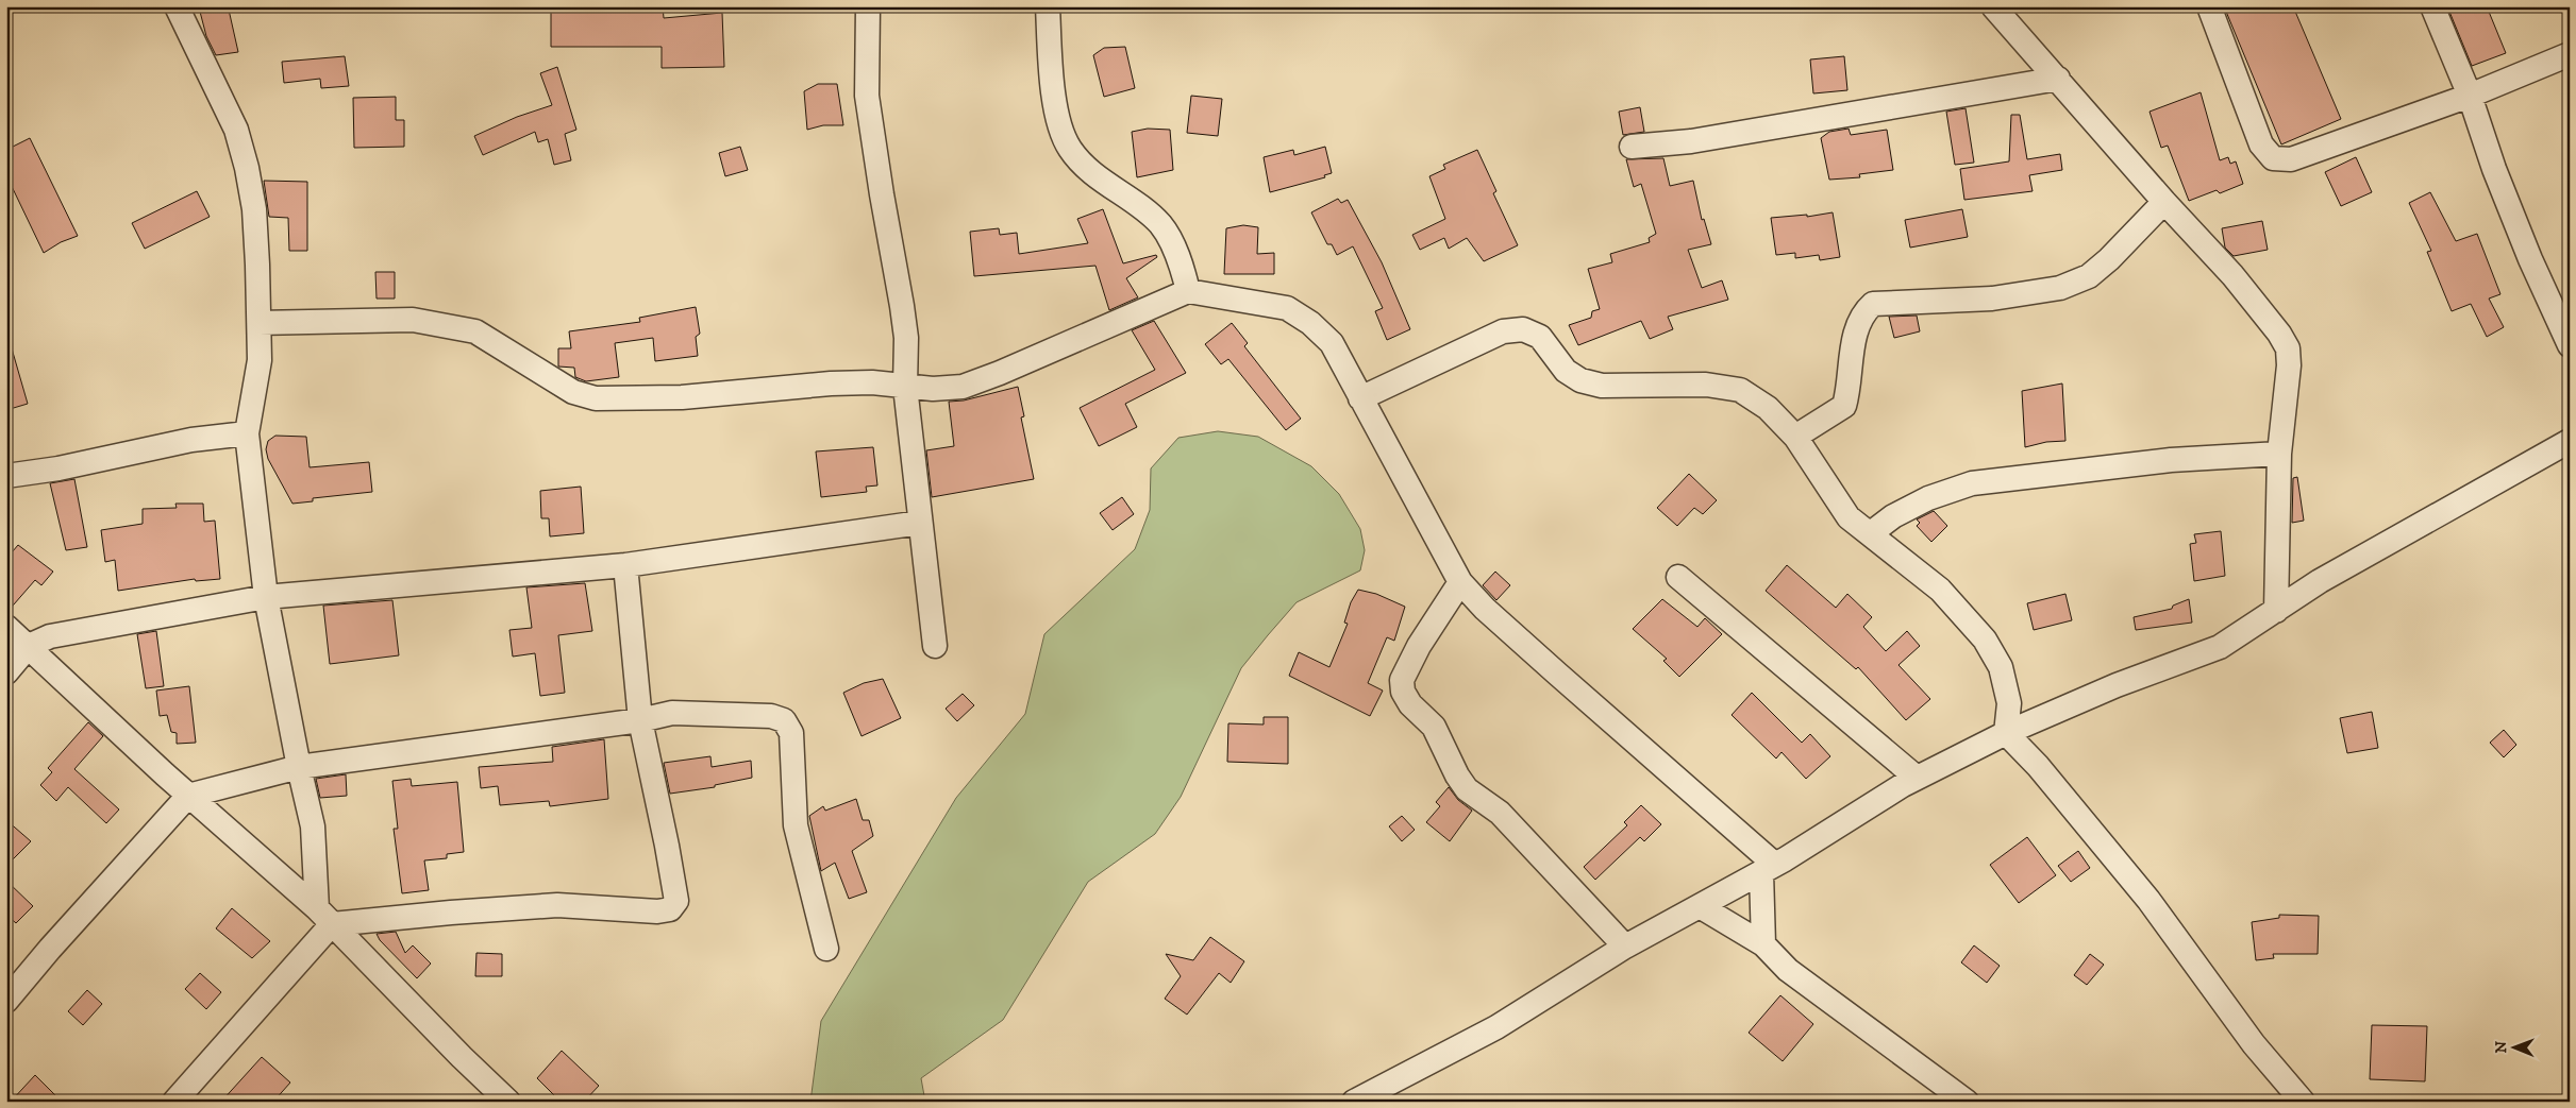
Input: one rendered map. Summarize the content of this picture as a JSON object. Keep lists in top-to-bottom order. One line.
{"north":"left"}
